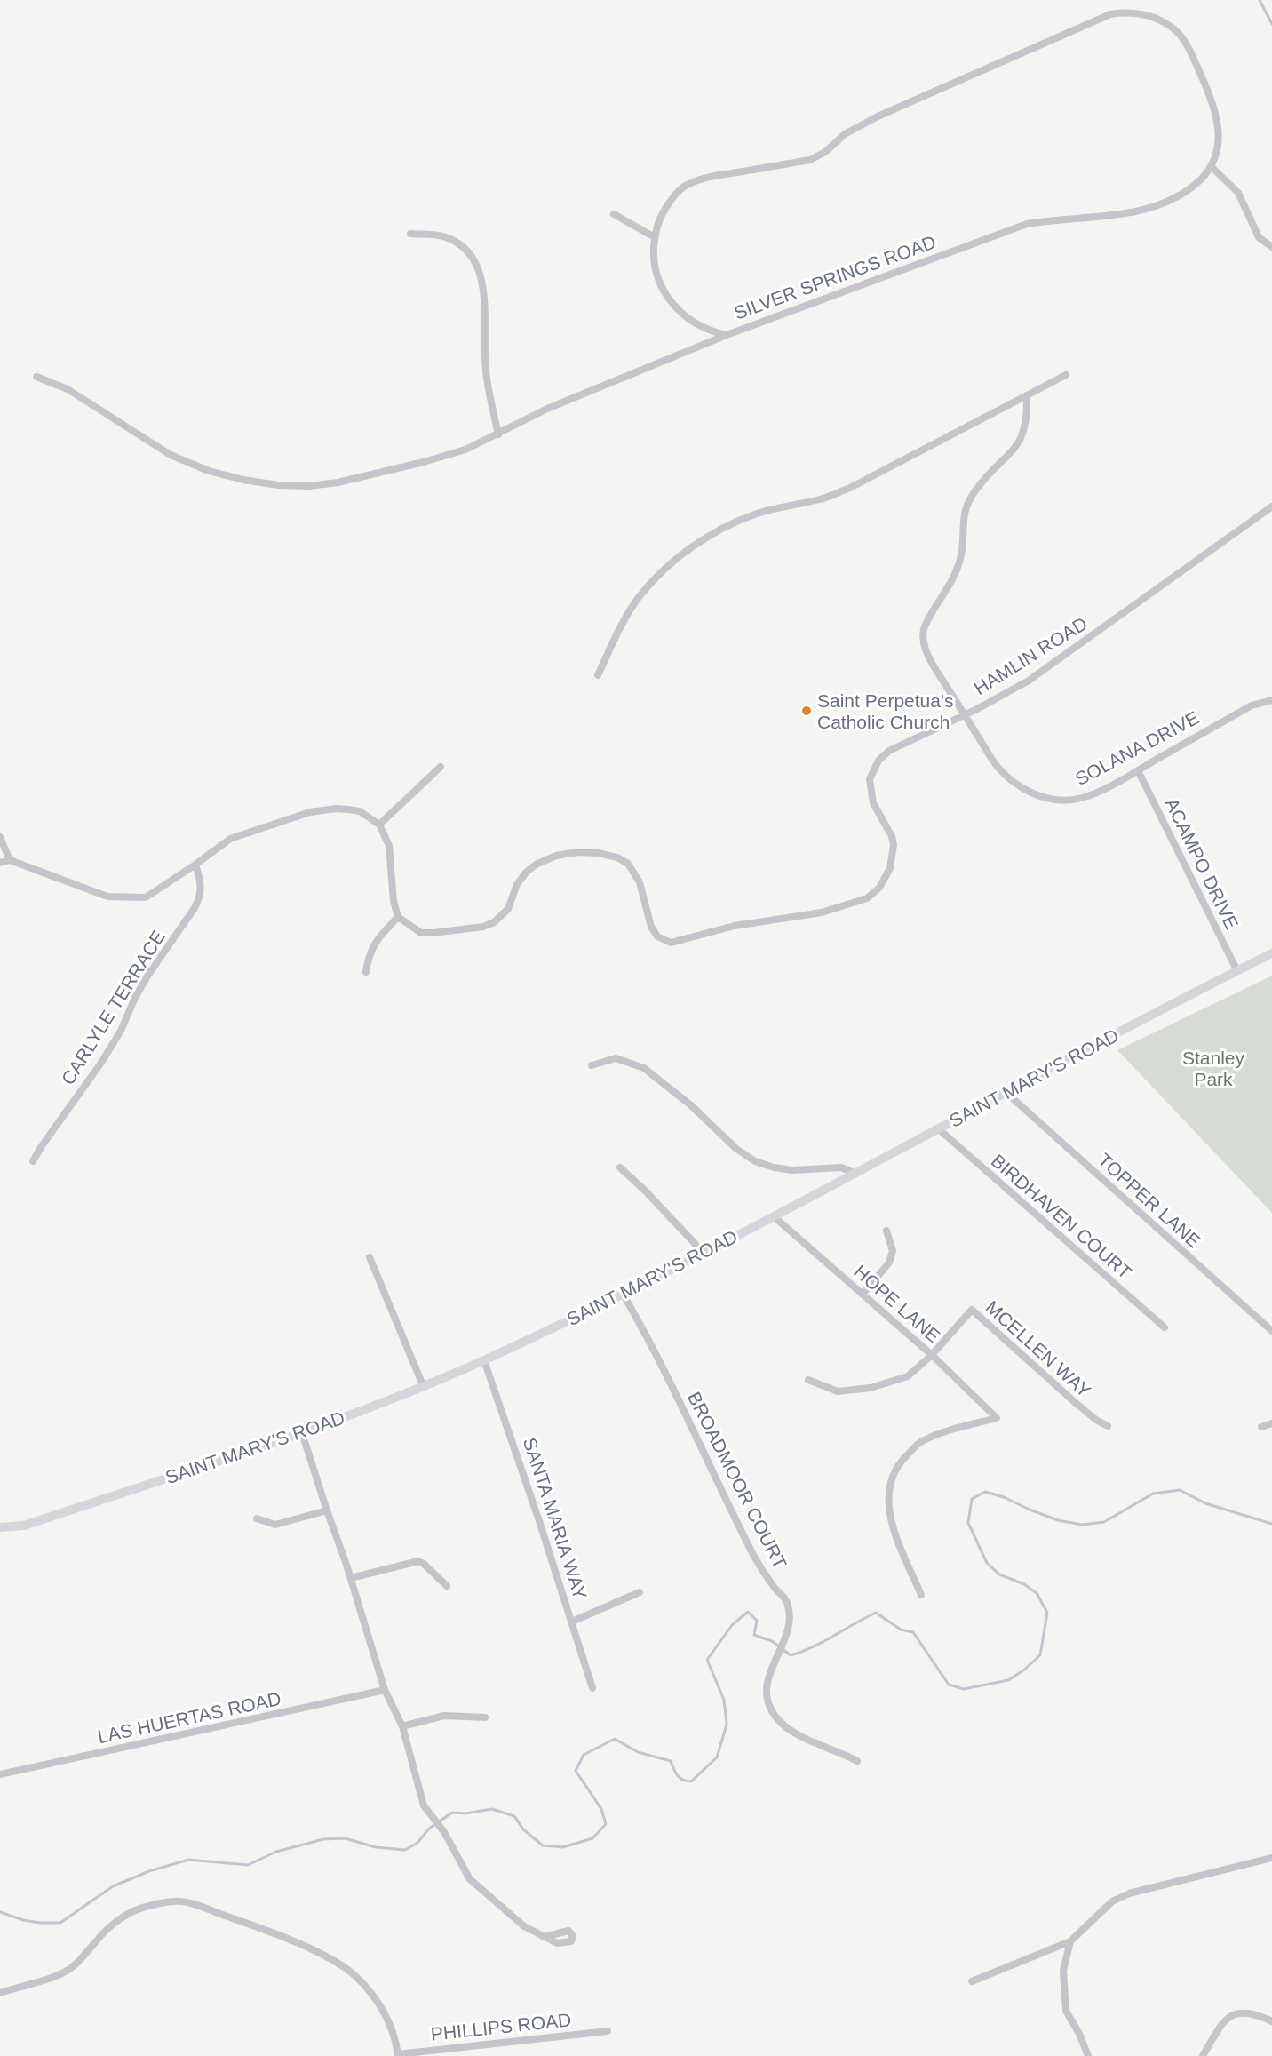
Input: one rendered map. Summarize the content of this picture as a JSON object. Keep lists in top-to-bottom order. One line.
{"streets":{"street":["SILVER SPRINGS ROAD","HAMLIN ROAD","SOLANA DRIVE","ACAMPO DRIVE","CARLYLE TERRACE","SAINT MARY'S ROAD","TOPPER LANE","BIRDHAVEN COURT","HOPE LANE","MCELLEN WAY","BROADMOOR COURT","SANTA MARIA WAY","LAS HUERTAS ROAD","PHILLIPS ROAD"]},"crossings":[["HAMLIN ROAD","SOLANA DRIVE"],["SOLANA DRIVE","ACAMPO DRIVE"],["ACAMPO DRIVE","SAINT MARY'S ROAD"],["SAINT MARY'S ROAD","TOPPER LANE"],["SAINT MARY'S ROAD","BIRDHAVEN COURT"],["SAINT MARY'S ROAD","HOPE LANE"],["SAINT MARY'S ROAD","BROADMOOR COURT"],["SAINT MARY'S ROAD","SANTA MARIA WAY"],["HOPE LANE","MCELLEN WAY"]],"parks":["Stanley Park"],"places":["Saint Perpetua's Catholic Church"]}
